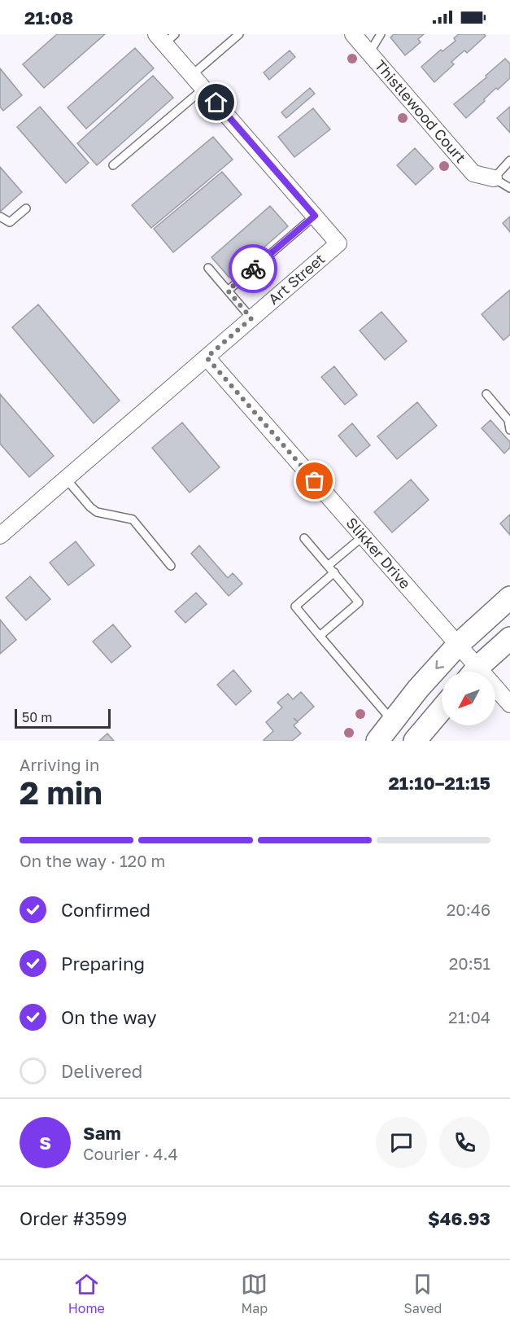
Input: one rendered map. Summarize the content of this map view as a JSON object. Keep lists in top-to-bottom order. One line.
{"streets":{"street":["Thistlewood Court","Art Street","Slikker Drive"]},"crossings":[["Art Street","Slikker Drive"]],"scale_bar":"50 m","north":"bottom left","page":{"status":"21:08","scale":"50 m","heading":["2 min","Arriving in","21:10–21:15"],"panel":["Sam","Courier · 4.4","Order #3599","$46.93"],"bar":"On the way · 120 m","list":[["Confirmed","20:46"],["Preparing","20:51"],["On the way","21:04"],"Delivered"],"round":"S","tabs":["Home","Map","Saved"]}}
